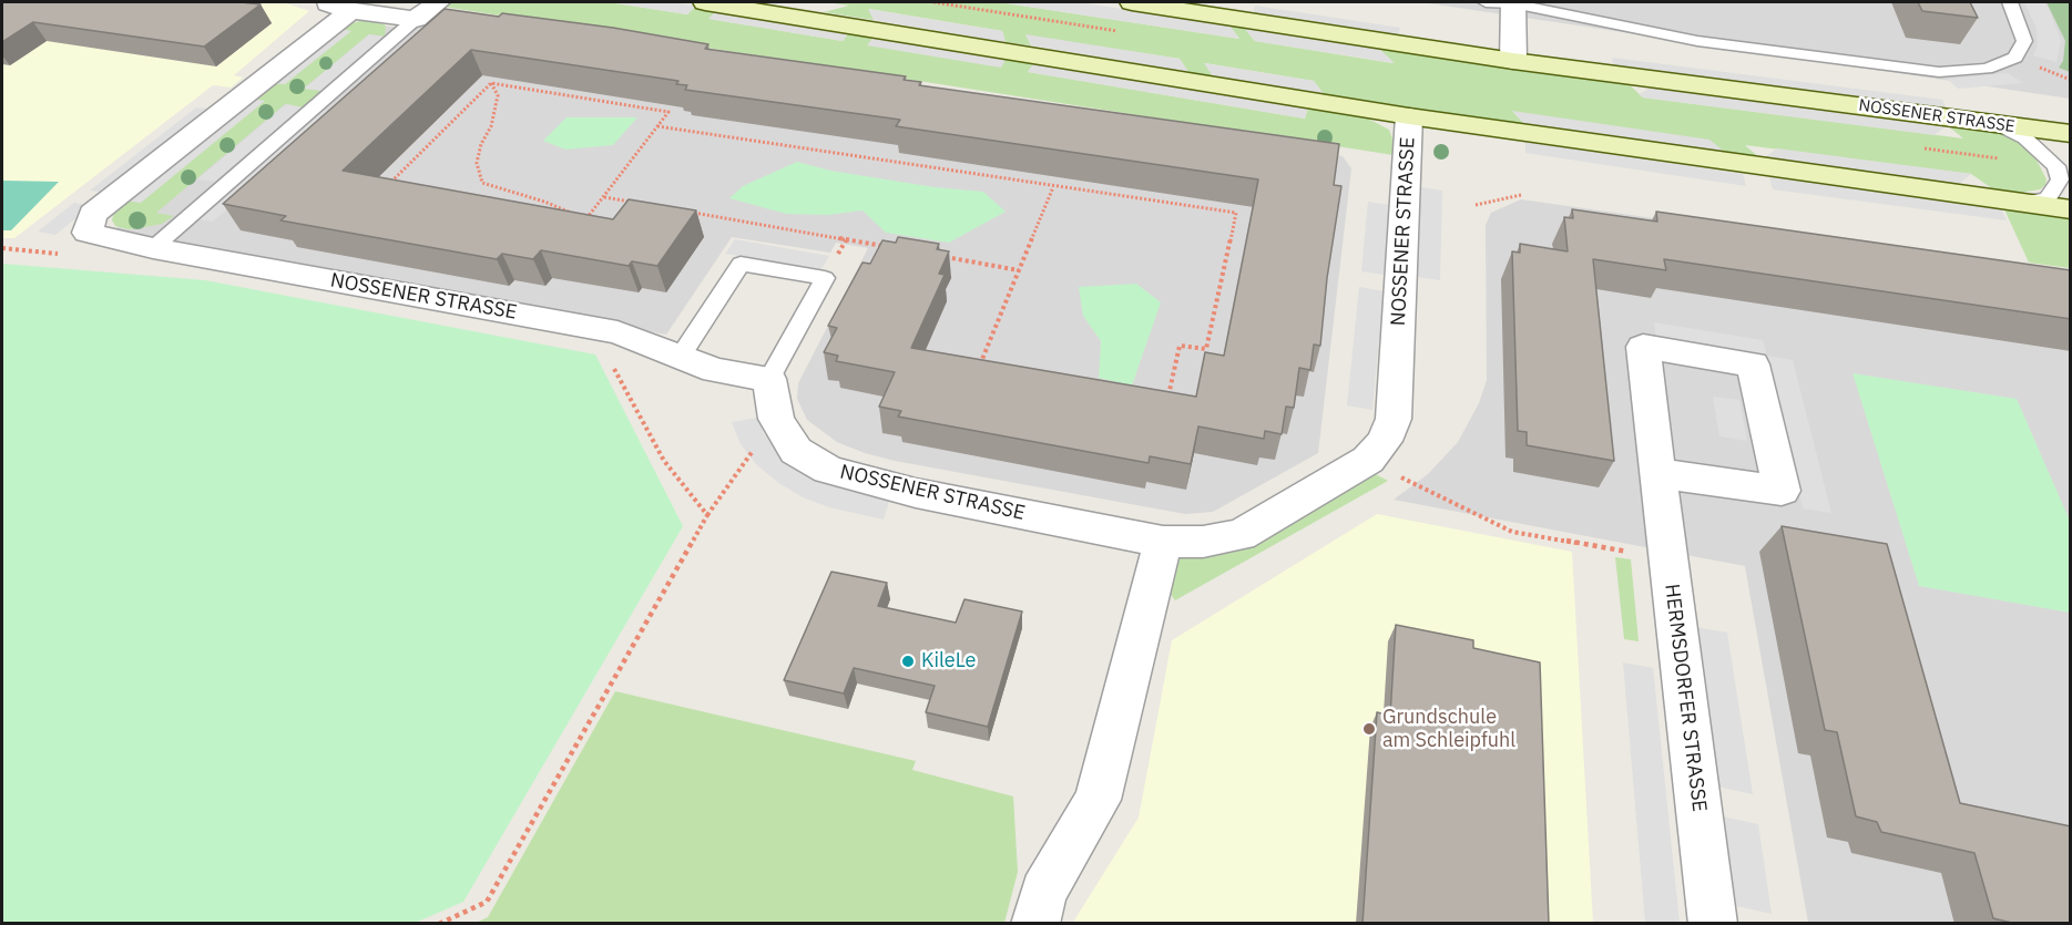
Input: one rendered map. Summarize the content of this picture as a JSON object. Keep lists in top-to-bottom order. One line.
{"streets":{"street":["NOSSENER STRASSE","HERMSDORFER STRASSE"]},"places":["KileLe","Grundschule am Schleipfuhl"]}
